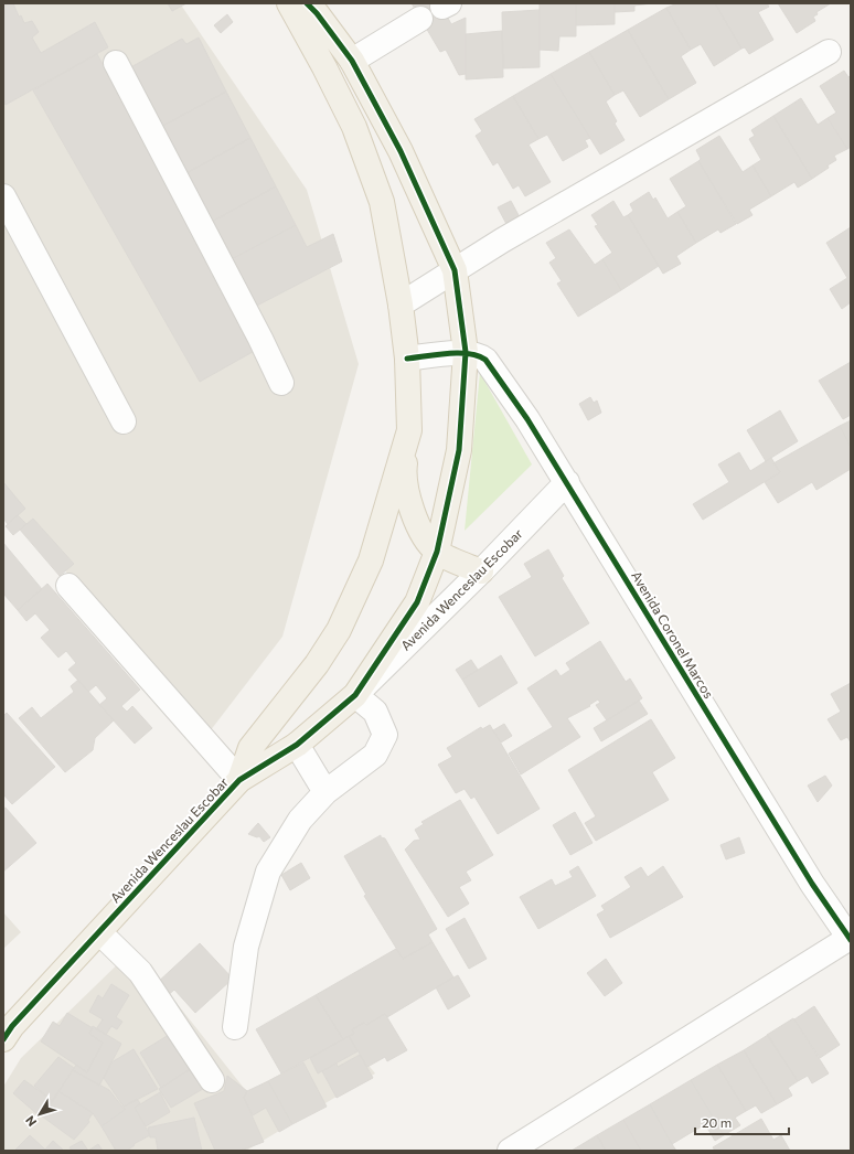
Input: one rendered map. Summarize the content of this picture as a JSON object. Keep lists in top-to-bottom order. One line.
{"streets":{"main road":["Avenida Wenceslau Escobar"],"street":["Avenida Coronel Marcos"]},"crossings":[["Avenida Wenceslau Escobar","Avenida Coronel Marcos"]],"scale_bar":"20 m","north":"bottom left"}
